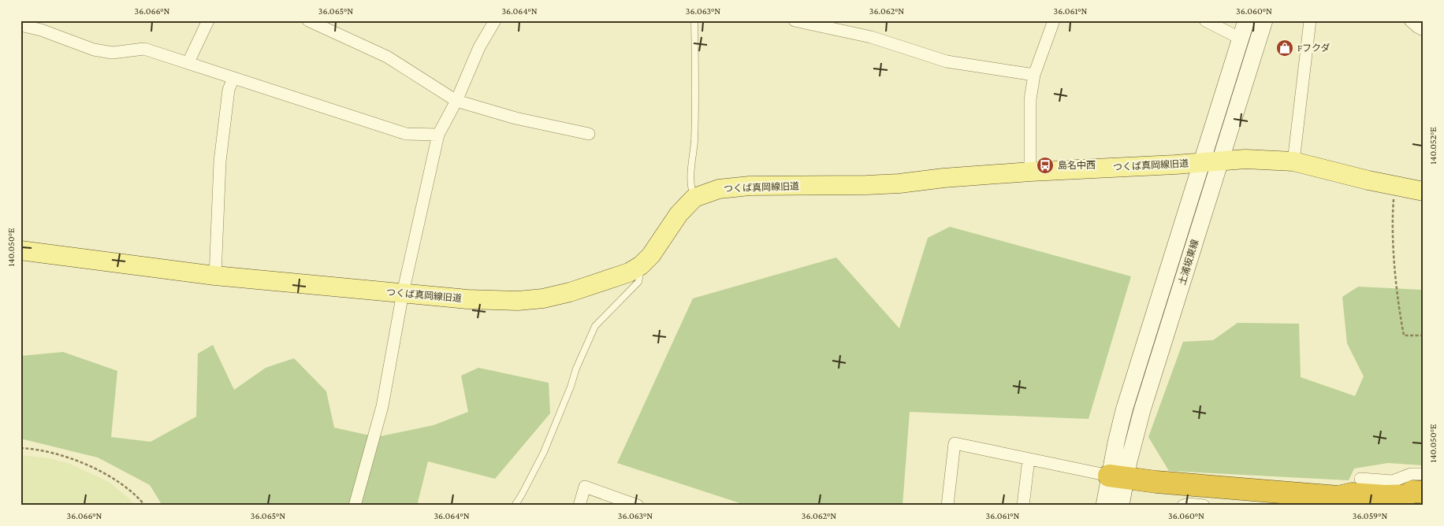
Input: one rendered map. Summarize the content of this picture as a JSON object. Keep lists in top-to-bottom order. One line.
{"streets":{"main road":["つくば真岡線旧道","土浦坂東線"]},"crossings":[["つくば真岡線旧道","土浦坂東線"]],"places":{"shop":["Fフクダ"],"bus stop":["島名中西"]},"coordinates":["36.066°N","36.065°N","36.064°N","36.063°N","36.062°N","36.061°N","36.060°N","140.052°E","140.050°E","36.059°N"]}
